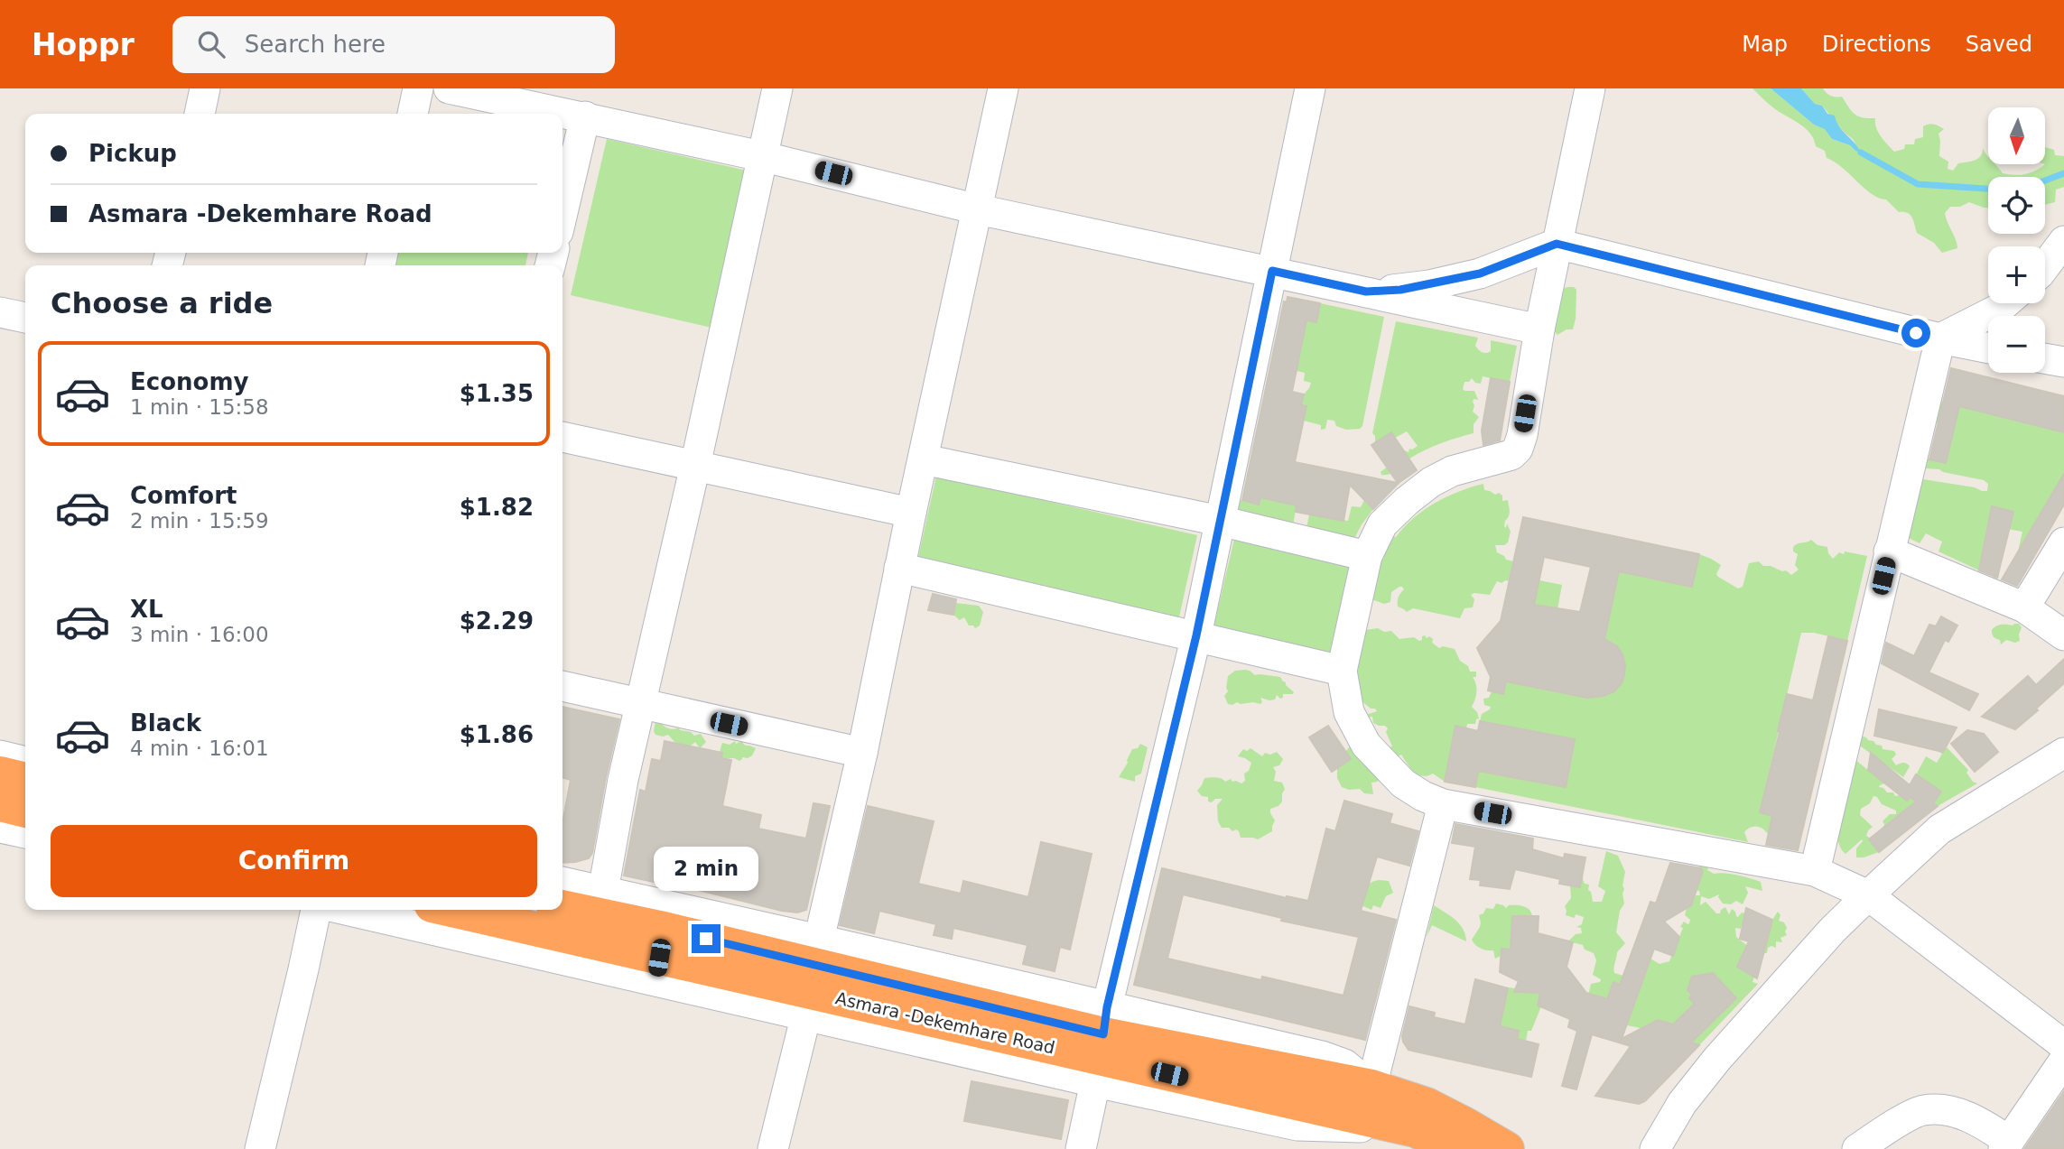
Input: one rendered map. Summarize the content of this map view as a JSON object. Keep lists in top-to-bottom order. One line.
{"streets":{"highway":["Asmara -Dekemhare Road"]},"north":"bottom","page":{"header":"Hoppr","search":"Search here","nav":["Map","Directions","Saved"],"map_buttons":["+","−"],"banner":["Pickup","Asmara -Dekemhare Road"],"heading":"Choose a ride","list":[{"name":"Economy","note":"1 min · 15:58","value":"$1.35"},{"name":"Comfort","note":"2 min · 15:59","value":"$1.82"},{"name":"XL","note":"3 min · 16:00","value":"$2.29"},{"name":"Black","note":"4 min · 16:01","value":"$1.86"}],"buttons":"Confirm","bubble":"2 min"}}
